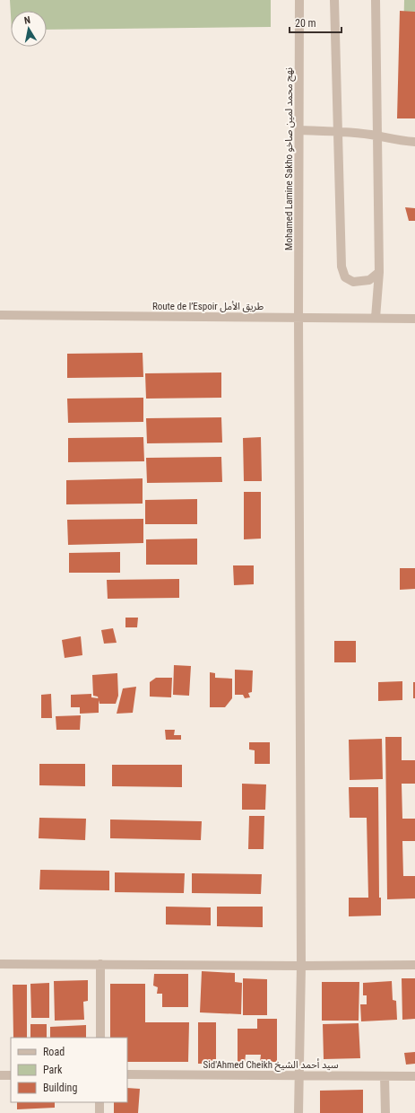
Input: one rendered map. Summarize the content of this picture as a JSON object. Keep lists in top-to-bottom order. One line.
{"streets":{"street":["Mohamed Lamine Sakho نهج محمد لمين صاخو","Route de l’Espoir طريق الأمل","Sid'Ahmed Cheikh سيد أحمد الشيخ"]},"crossings":[["Mohamed Lamine Sakho نهج محمد لمين صاخو","Route de l’Espoir طريق الأمل"],["Mohamed Lamine Sakho نهج محمد لمين صاخو","Sid'Ahmed Cheikh سيد أحمد الشيخ"]],"legend":["Road","Park","Building"],"scale_bar":"20 m","north":"top"}
